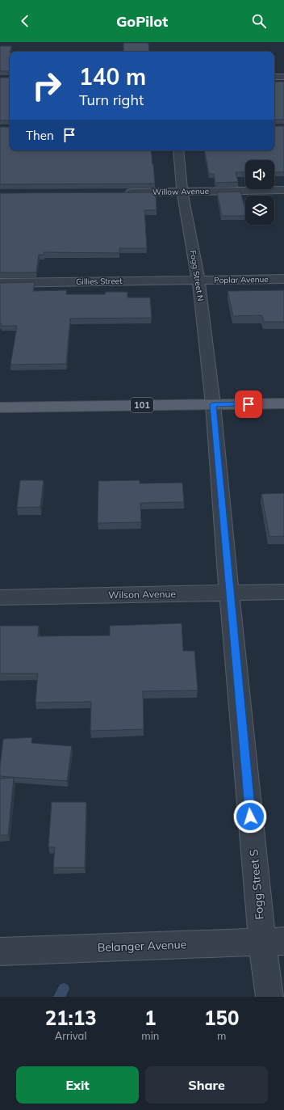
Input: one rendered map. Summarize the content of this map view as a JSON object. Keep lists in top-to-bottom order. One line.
{"streets":{"main road":["101"],"street":["Willow Avenue","Fogg Street N","Poplar Avenue","Gillies Street","Wilson Avenue","Fogg Street S","Belanger Avenue"]},"crossings":[["Willow Avenue","Fogg Street N"],["Fogg Street N","Poplar Avenue"],["Fogg Street N","Gillies Street"],["Fogg Street N","101"],["Fogg Street N","Fogg Street S"],["Poplar Avenue","Gillies Street"],["101","Fogg Street S"],["Wilson Avenue","Fogg Street S"],["Fogg Street S","Belanger Avenue"]],"page":{"header":"GoPilot","turn":["140 m","Turn right"],"then":"Then","eta":["21:13","Arrival","1","min","150","m"],"buttons":["Exit","Share"]}}
